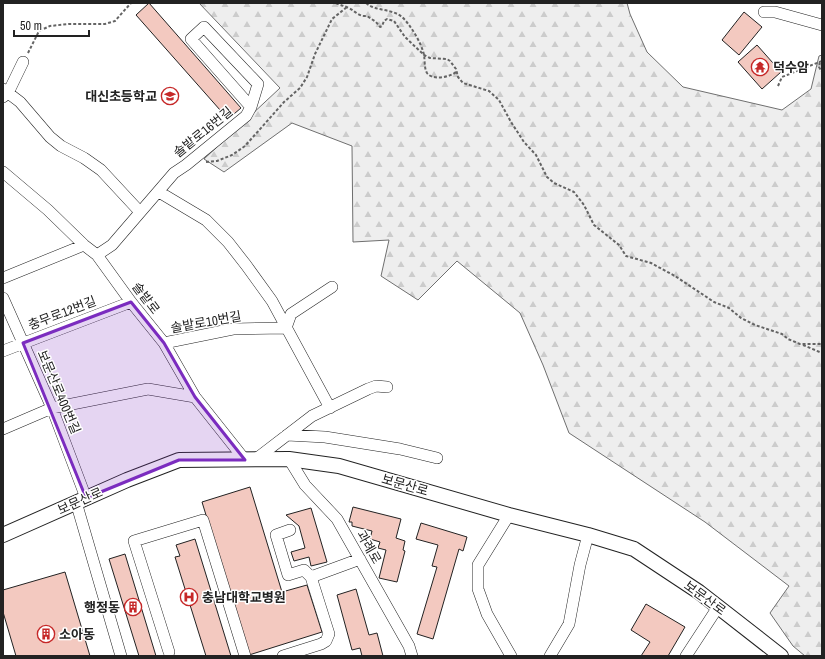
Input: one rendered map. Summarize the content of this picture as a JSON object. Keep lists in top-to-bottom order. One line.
{"streets":{"main road":["보문산로"],"street":["솔밭로16번길","솔밭로","충무로12번길","솔밭로10번길","보문산로400번길","과례로"]},"crossings":[["솔밭로16번길","솔밭로"],["솔밭로","충무로12번길"],["솔밭로","솔밭로10번길"],["솔밭로","보문산로"],["충무로12번길","보문산로400번길"],["보문산로400번길","보문산로"],["보문산로","과례로"]],"places":{"temple":["덕수암"],"school or university":["대신초등학교"],"hospital":["충남대학교병원"],"building":["행정동","소아동"]},"scale_bar":"50 m"}
